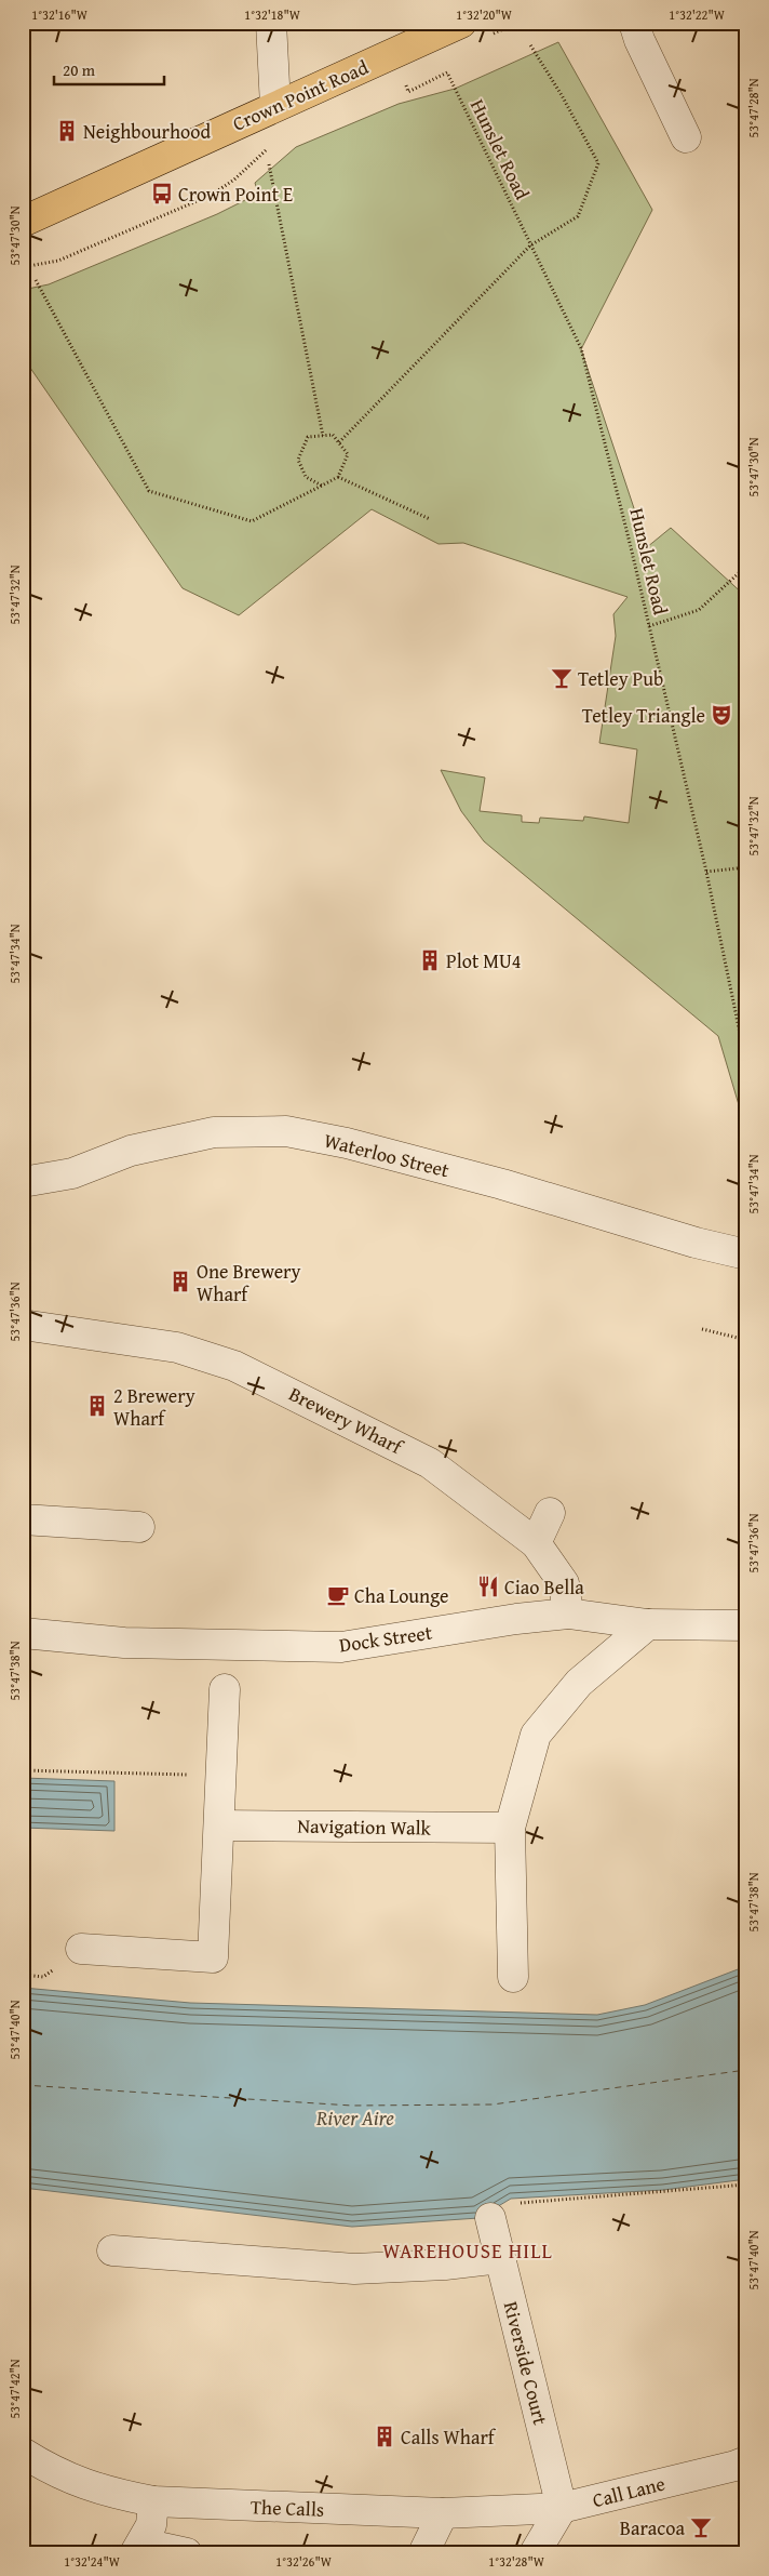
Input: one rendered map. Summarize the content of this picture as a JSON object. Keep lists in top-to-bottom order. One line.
{"streets":{"main road":["Crown Point Road"],"street":["Waterloo Street","Brewery Wharf","Dock Street","Navigation Walk","Riverside Court","Call Lane","The Calls"],"path":["Hunslet Road"]},"crossings":[["Brewery Wharf","Dock Street"],["Riverside Court","Call Lane"],["Riverside Court","The Calls"],["Call Lane","The Calls"]],"districts":["WAREHOUSE HILL"],"water":["River Aire"],"places":{"building":["Neighbourhood","Plot MU4","One Brewery Wharf","2 Brewery Wharf","Calls Wharf"],"bus stop":["Crown Point E"],"bar":["Tetley Pub","Baracoa"],"theatre":["Tetley Triangle"],"restaurant":["Ciao Bella"],"cafe":["Cha Lounge"]},"scale_bar":"20 m","coordinates":["1°32'16\"W","1°32'18\"W","1°32'20\"W","1°32'22\"W","53°47'28\"N","53°47'30\"N","53°47'32\"N","53°47'34\"N","53°47'36\"N","53°47'38\"N","53°47'40\"N","53°47'42\"N","1°32'24\"W","1°32'26\"W","1°32'28\"W"]}
